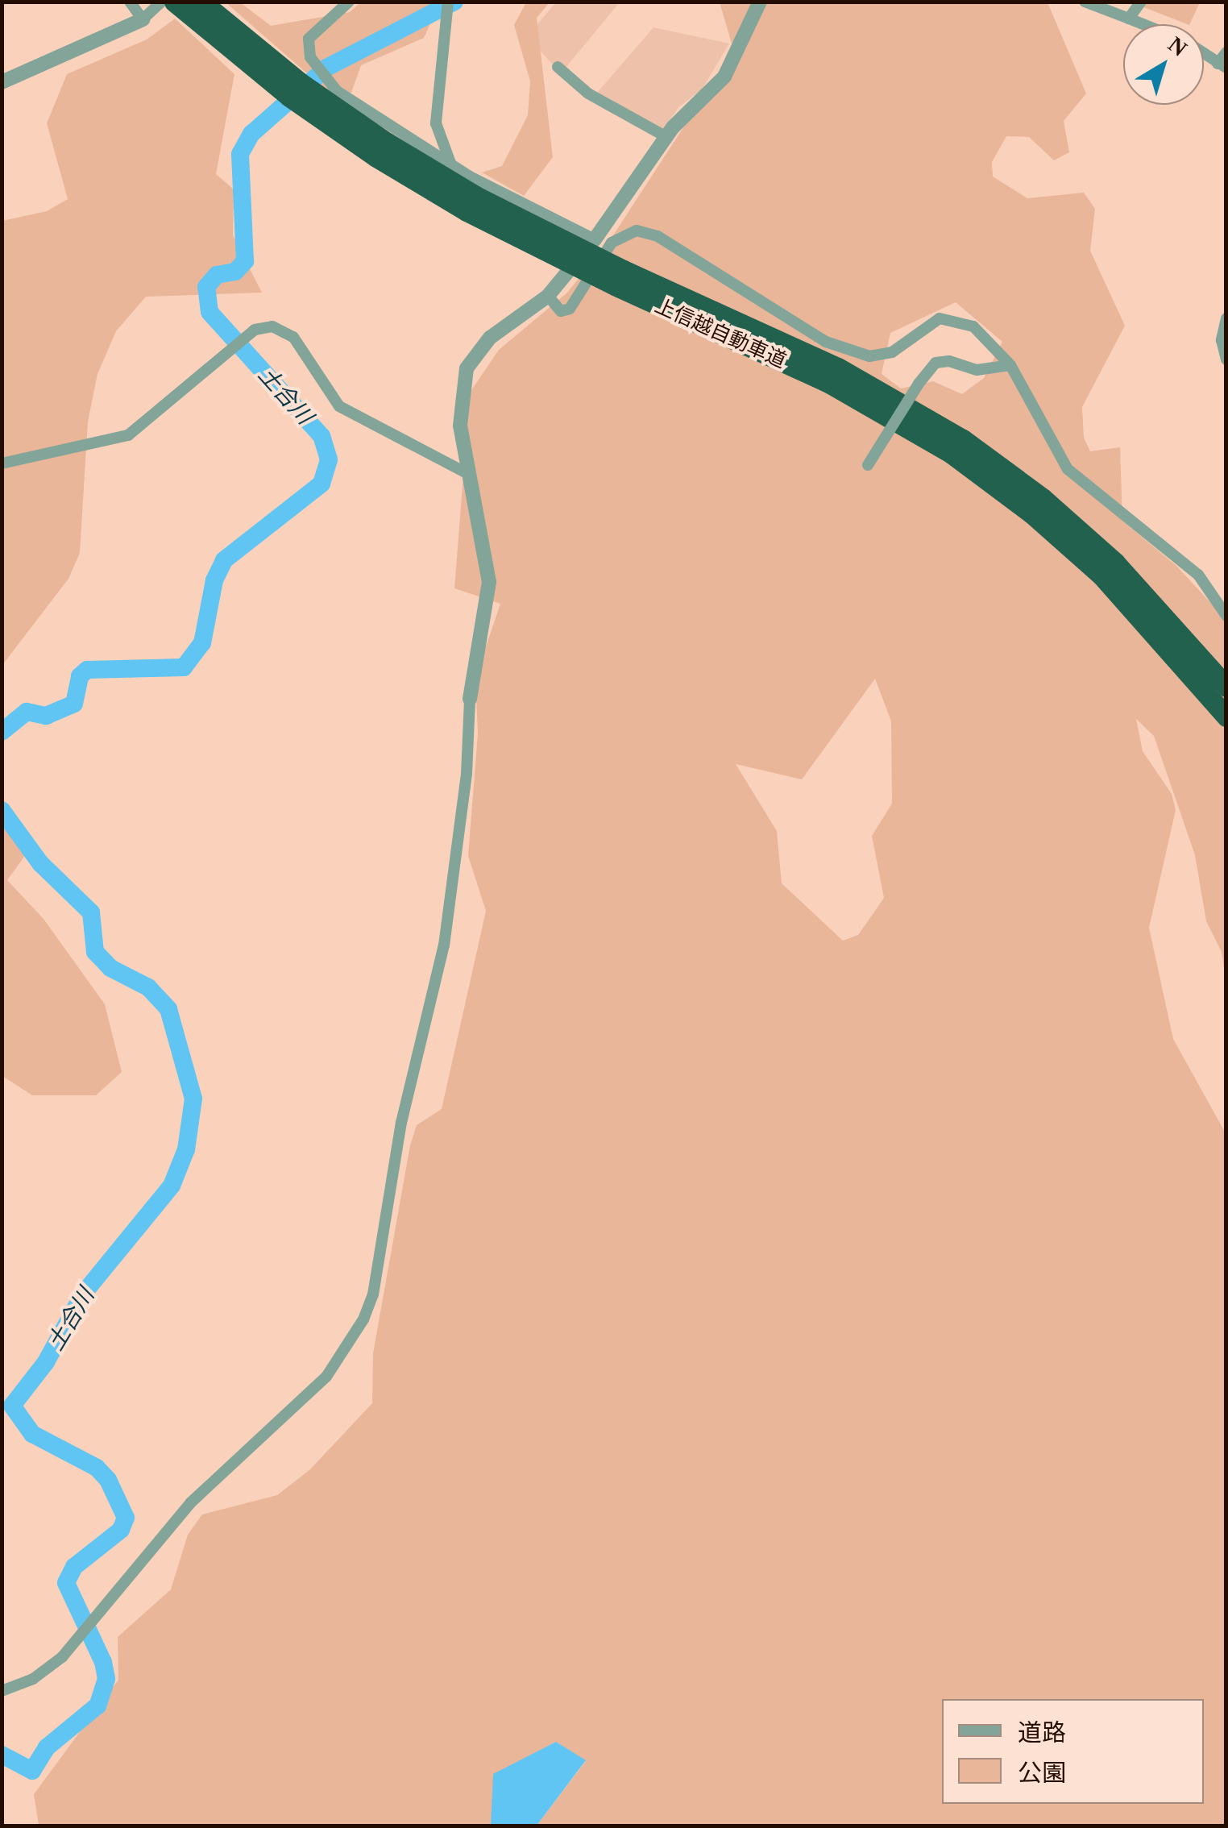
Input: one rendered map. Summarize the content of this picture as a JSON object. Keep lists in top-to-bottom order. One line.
{"streets":{"highway":["上信越自動車道"]},"water":["土合川"],"legend":["道路","公園"],"north":"top right"}
